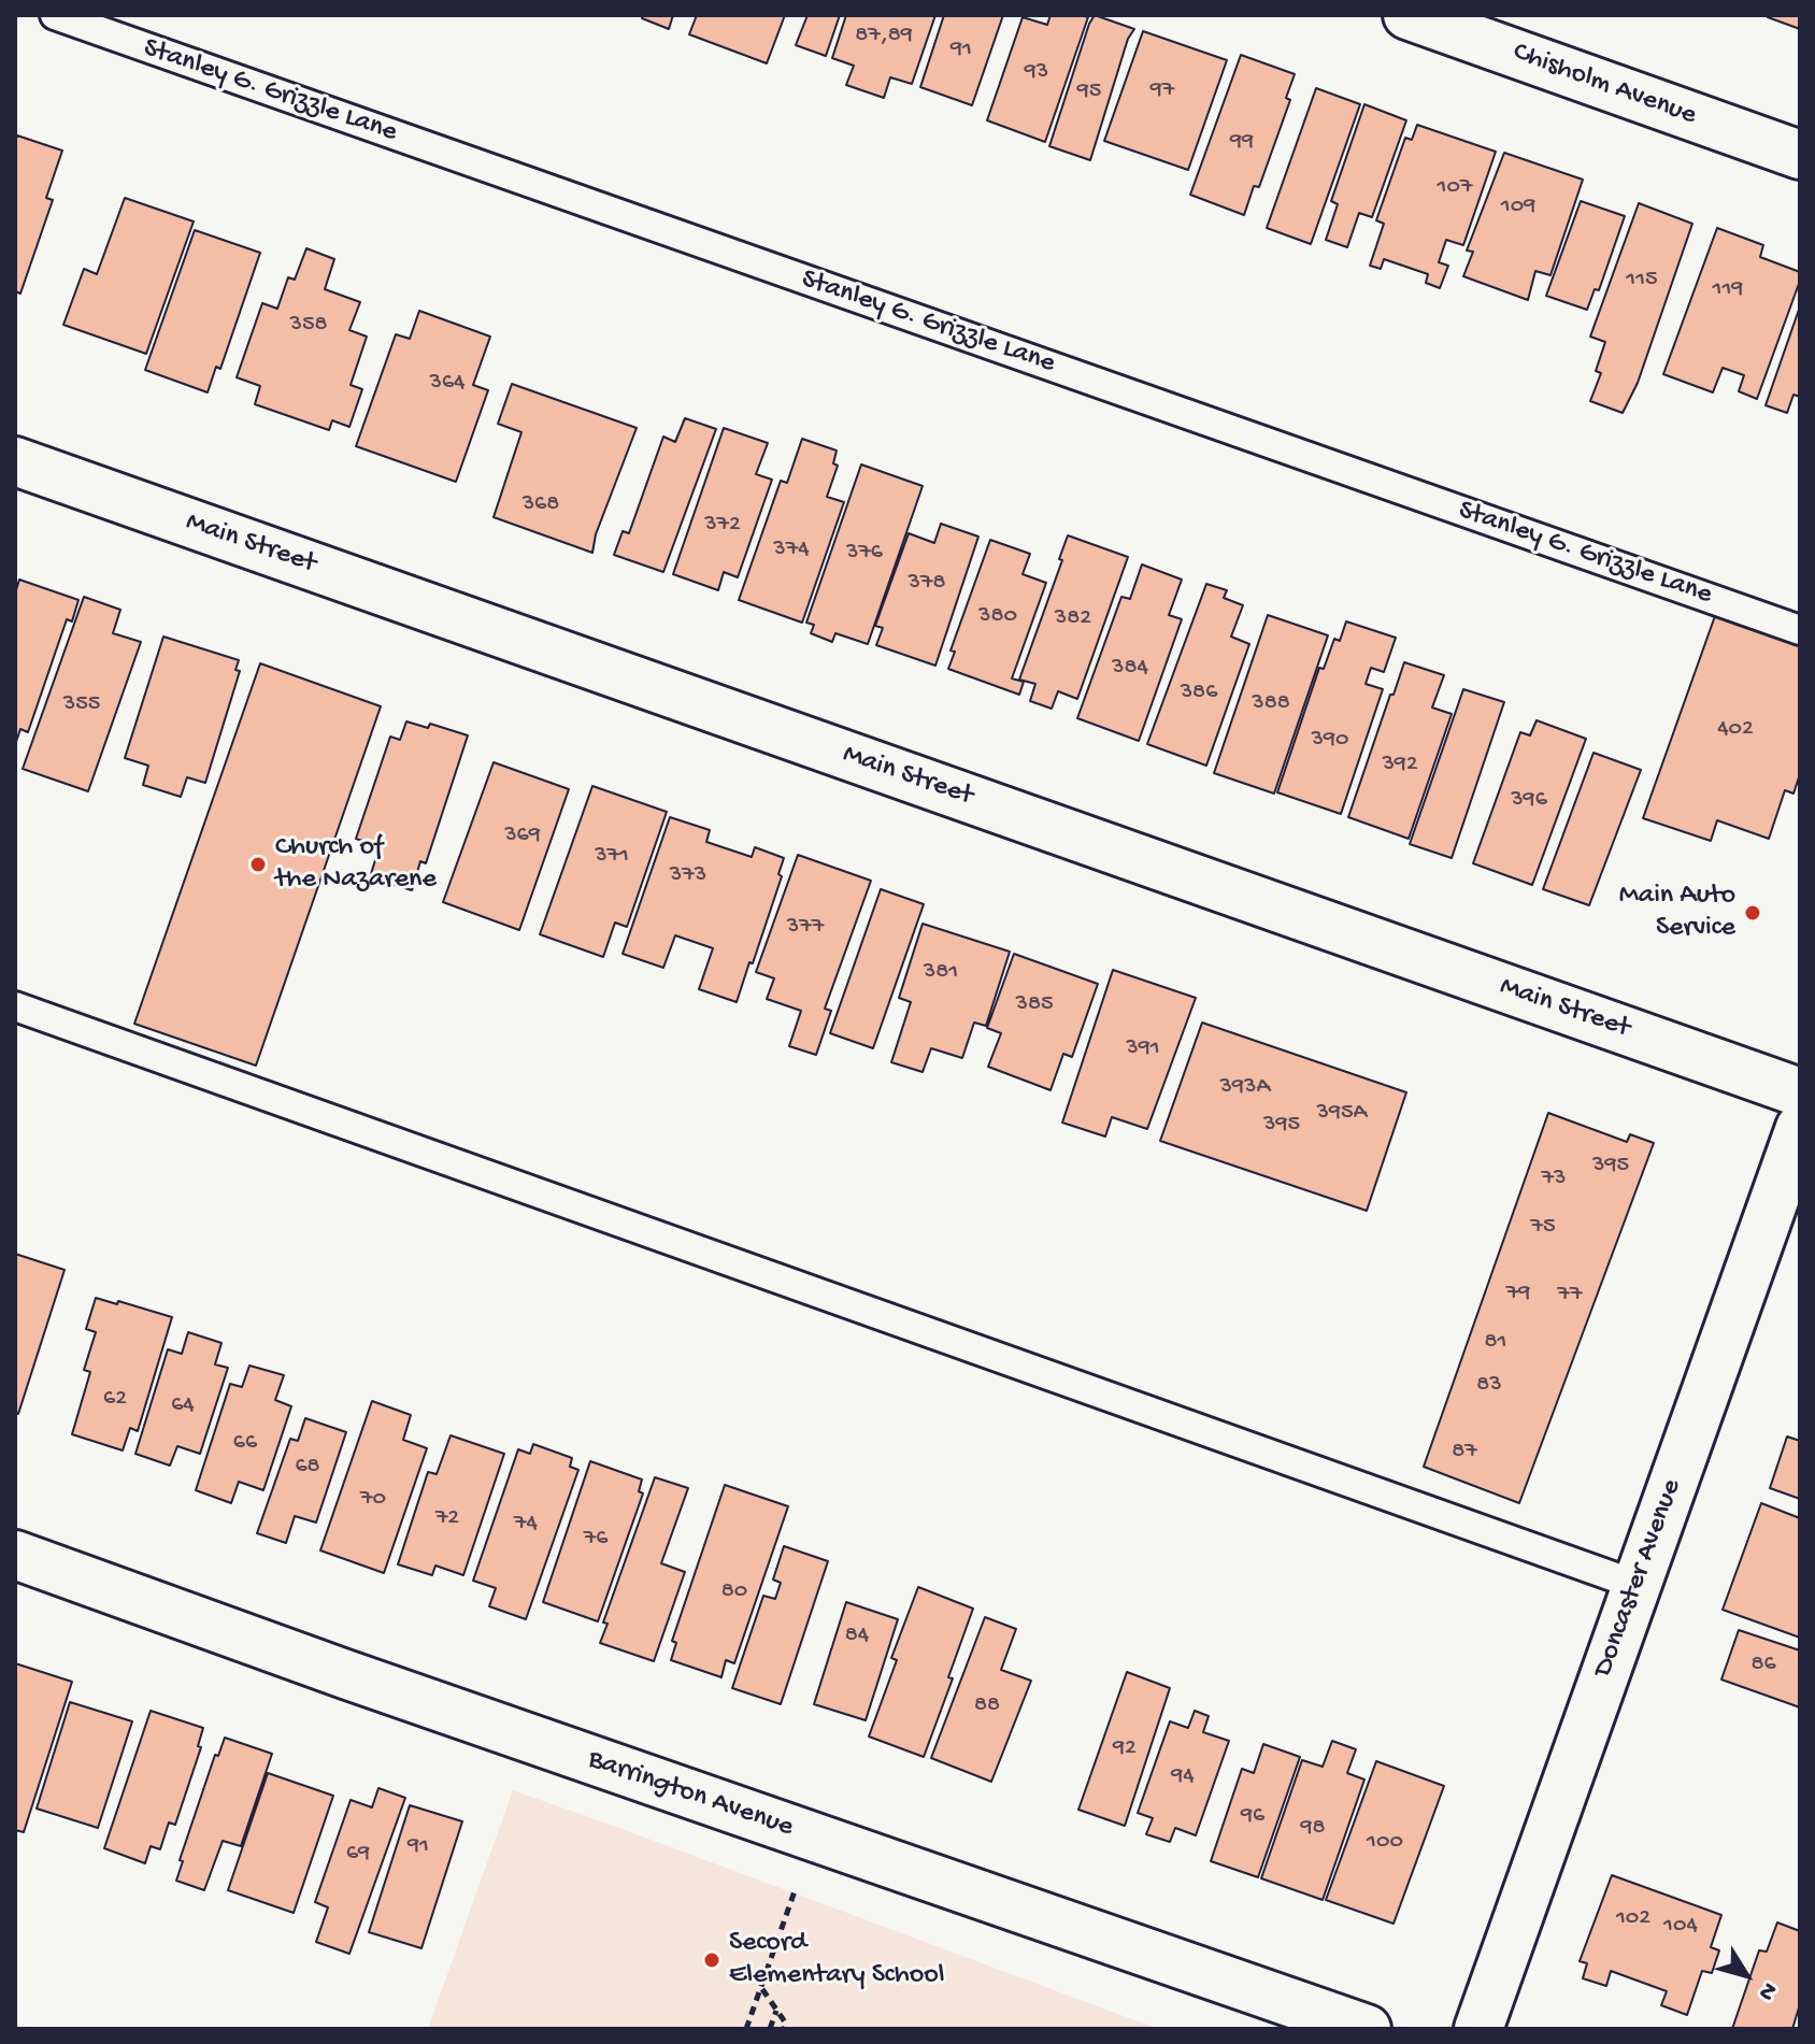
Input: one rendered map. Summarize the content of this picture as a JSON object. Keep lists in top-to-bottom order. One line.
{"streets":{"street":["Chisholm Avenue","Main Street","Doncaster Avenue","Barrington Avenue"],"lane":["Stanley G. Grizzle Lane"]},"places":["Church of the Nazarene","Main Auto Service","Secord Elementary School"],"house_numbers":["87,89","91","93","97","95","99","107","109","115","119","358","364","368","372","374","376","378","380","382","384","386","388","355","402","390","392","396","369","371","373","377","381","385","391","393A","395A","395","395","73","75","79","77","81","83","62","64","66","87","68","70","72","74","76","80","84","86","88","92","94","96","98","100","91","69","102","104"],"north":"bottom right"}
